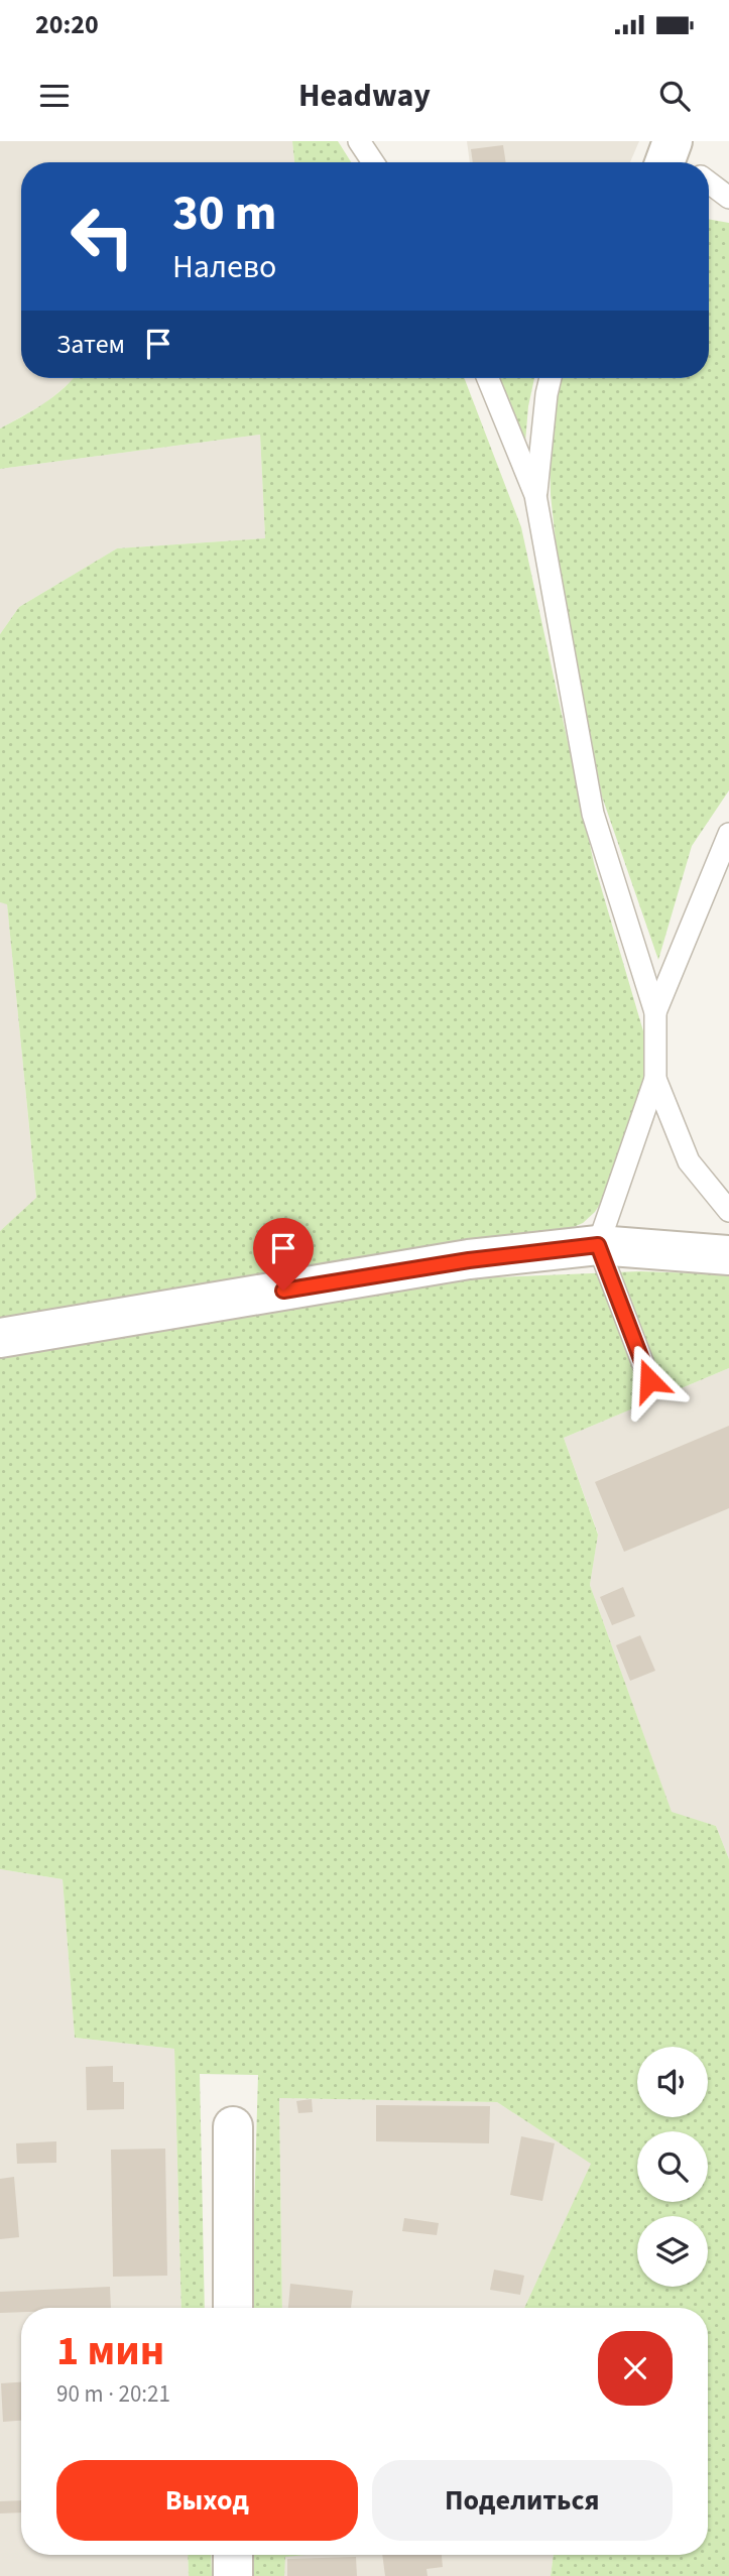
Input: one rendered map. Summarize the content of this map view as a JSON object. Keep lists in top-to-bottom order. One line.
{"page":{"status":"20:20","header":"Headway","turn":["30 m","Налево"],"then":"Затем","heading":["1 мин","90 m · 20:21"],"buttons":["Выход","Поделиться"]}}
